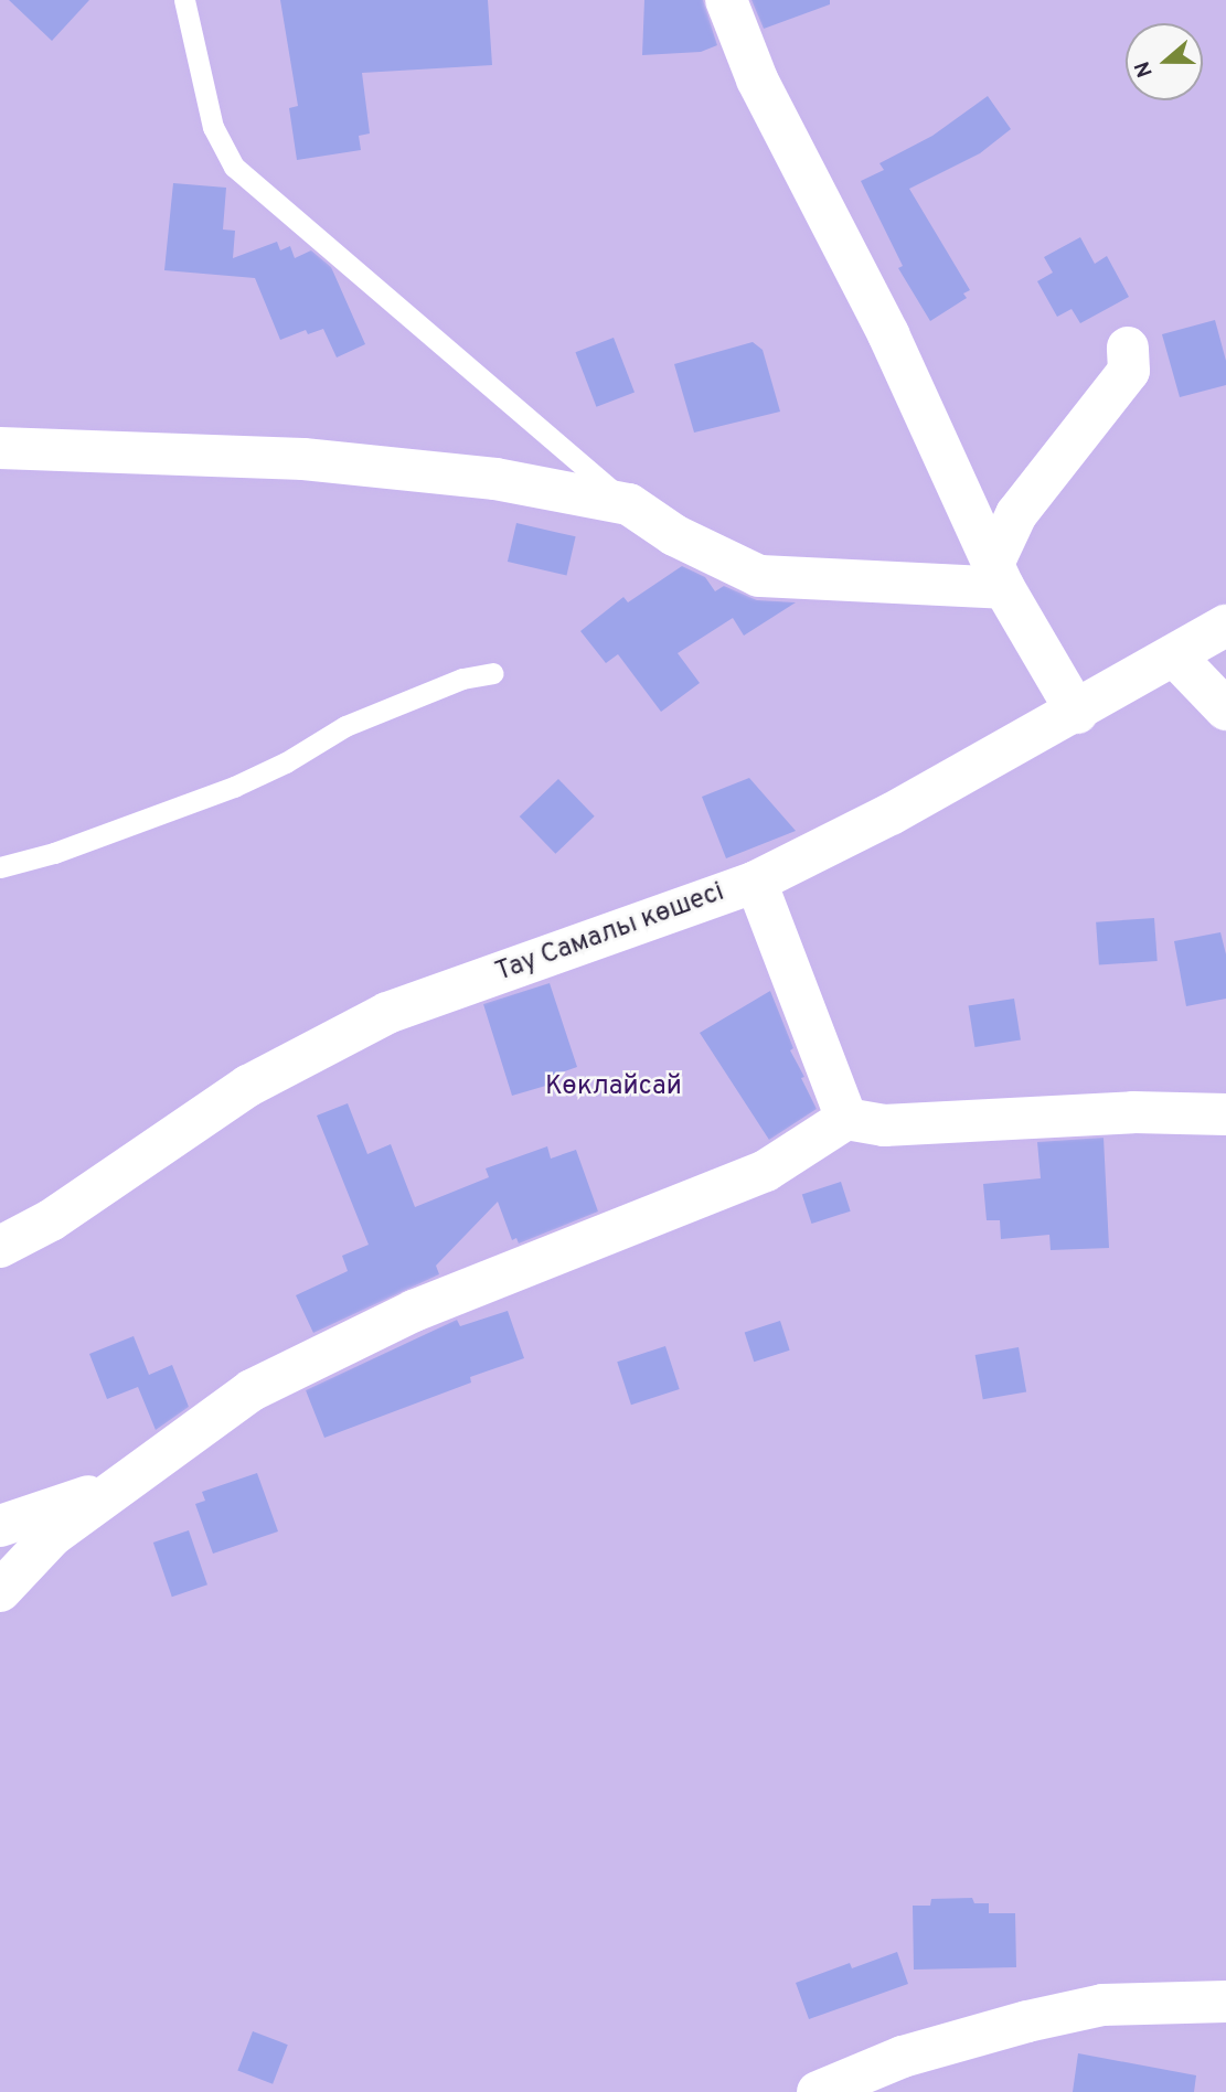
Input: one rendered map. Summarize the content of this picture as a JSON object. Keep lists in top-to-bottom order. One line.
{"streets":{"street":["Тау Самалы көшесі"]},"parks":["Көклайсай"],"north":"left"}
